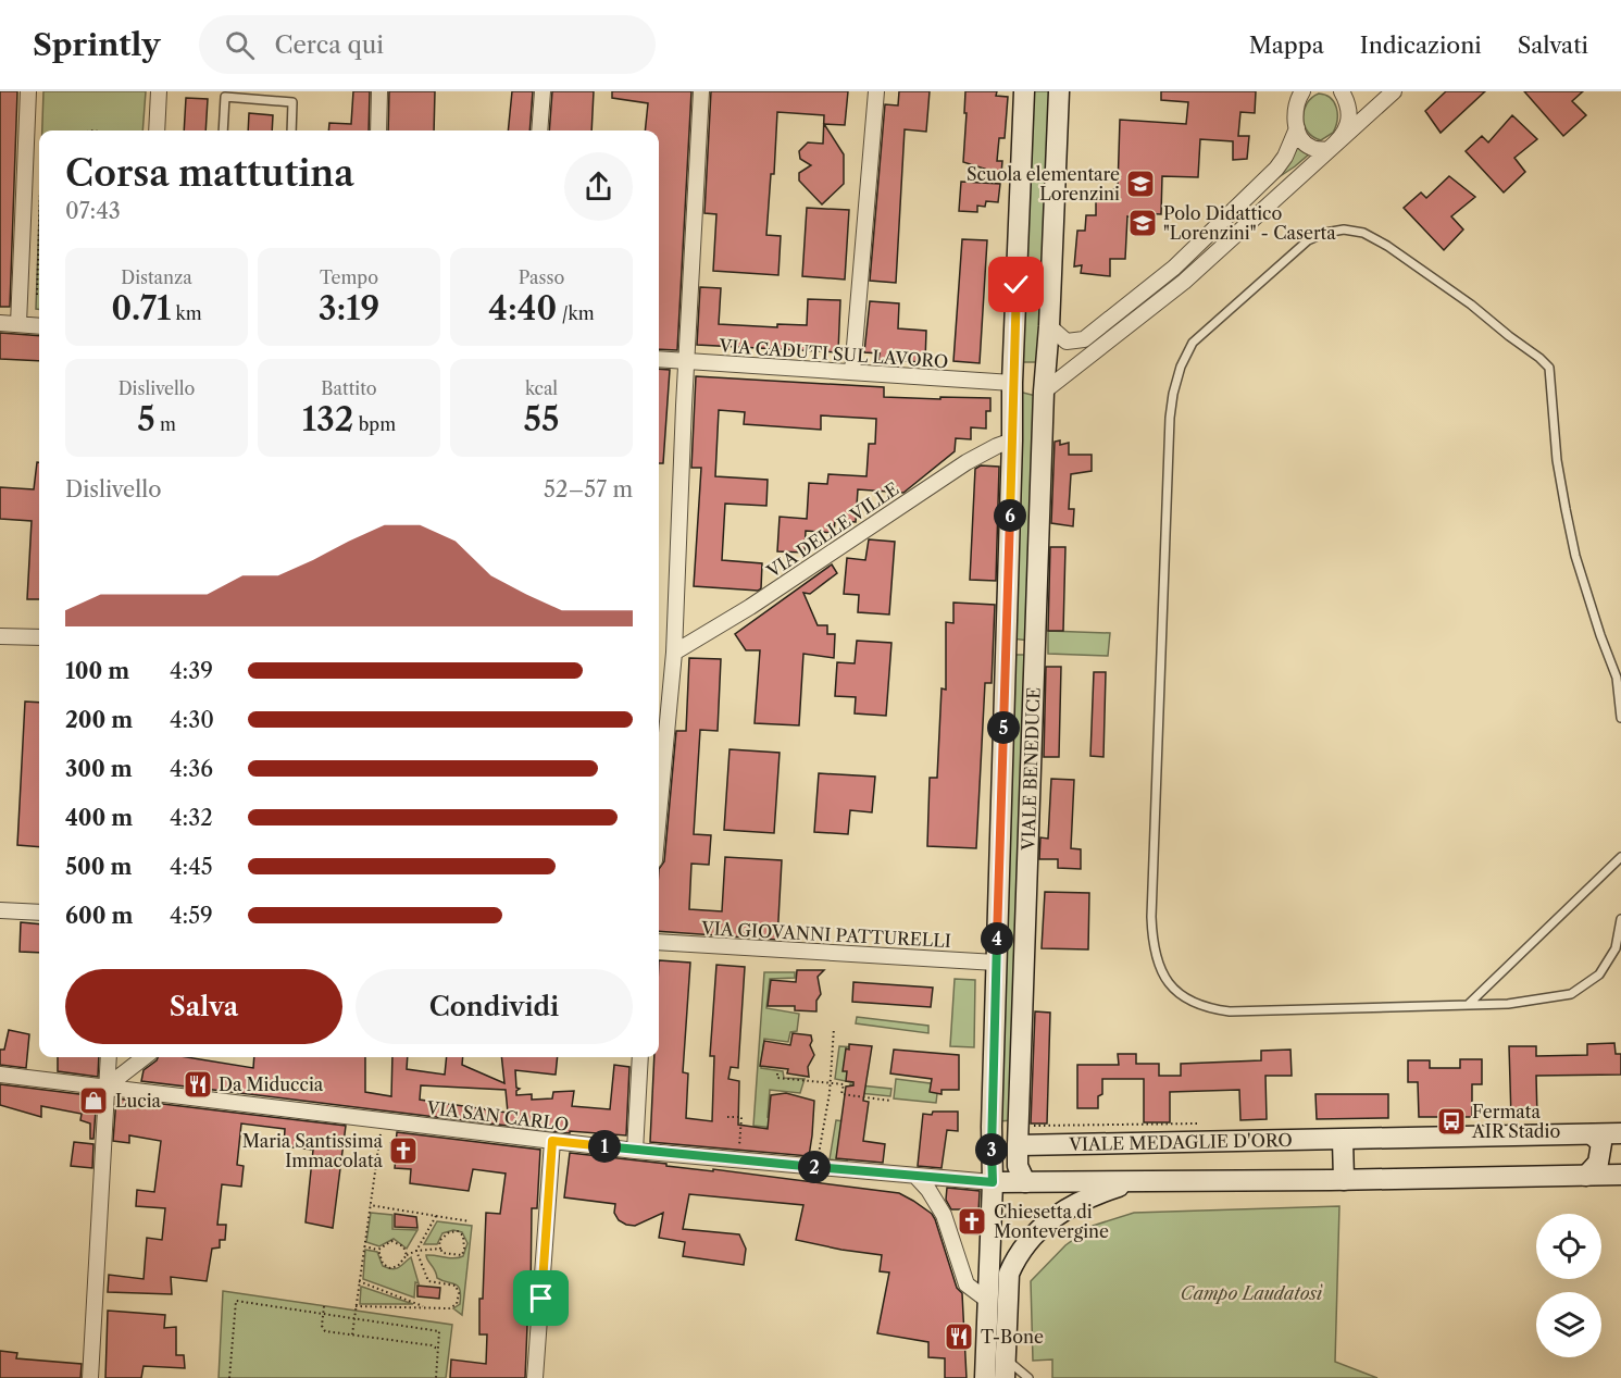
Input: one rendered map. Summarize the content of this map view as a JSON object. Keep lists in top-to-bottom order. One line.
{"streets":{"street":["VIA CADUTI SUL LAVORO","VIA DELLE VILLE","VIALE BENEDUCE","VIA GIOVANNI PATTURELLI","VIA SAN CARLO","VIALE MEDAGLIE D'ORO"]},"crossings":[["VIA CADUTI SUL LAVORO","VIALE BENEDUCE"],["VIA DELLE VILLE","VIALE BENEDUCE"],["VIALE BENEDUCE","VIA GIOVANNI PATTURELLI"],["VIALE BENEDUCE","VIA SAN CARLO"],["VIALE BENEDUCE","VIALE MEDAGLIE D'ORO"]],"parks":["Campo Laudatosì"],"places":{"school or university":["Scuola elementare Lorenzini","Polo Didattico \"Lorenzini\" - Caserta"],"restaurant":["Da Miduccia","T-Bone"],"shop":["Lucia"],"bus stop":["Fermata AIR Stadio"],"church":["Maria Santissima Immacolata","Chiesetta di Montevergine"]},"page":{"header":"Sprintly","search":"Cerca qui","nav":["Mappa","Indicazioni","Salvati"],"heading":["Corsa mattutina","07:43"],"stats":[["Distanza","0.71 km"],["Tempo","3:19"],["Passo","4:40 /km"],["Dislivello","5 m"],["Battito","132 bpm"],["kcal","55"]],"chart":["Dislivello","52–57 m"],"pins":["6","5","4","1","3","2"],"list":[{"name":"100 m","note":"4:39"},{"name":"200 m","note":"4:30"},{"name":"300 m","note":"4:36"},{"name":"400 m","note":"4:32"},{"name":"500 m","note":"4:45"},{"name":"600 m","note":"4:59"}],"buttons":["Salva","Condividi"]}}
